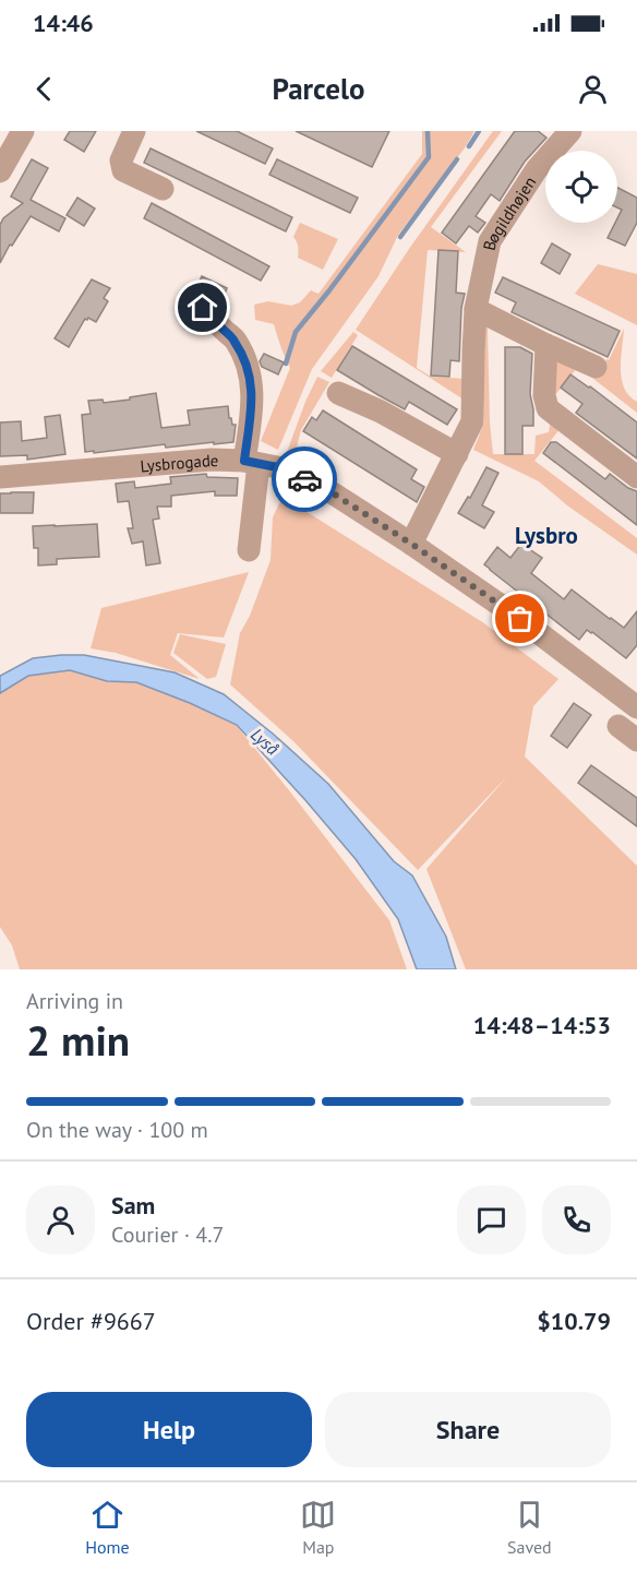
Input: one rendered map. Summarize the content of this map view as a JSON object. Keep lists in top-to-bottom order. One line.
{"streets":{"street":["Bøgildhøjen","Lysbrogade"]},"crossings":[["Bøgildhøjen","Lysbrogade"]],"districts":["Lysbro"],"water":["Lyså"],"page":{"status":"14:46","header":"Parcelo","heading":["2 min","Arriving in","14:48–14:53"],"panel":["Sam","Courier · 4.7","Order #9667","$10.79"],"bar":"On the way · 100 m","buttons":["Help","Share"],"tabs":["Home","Map","Saved"]}}
